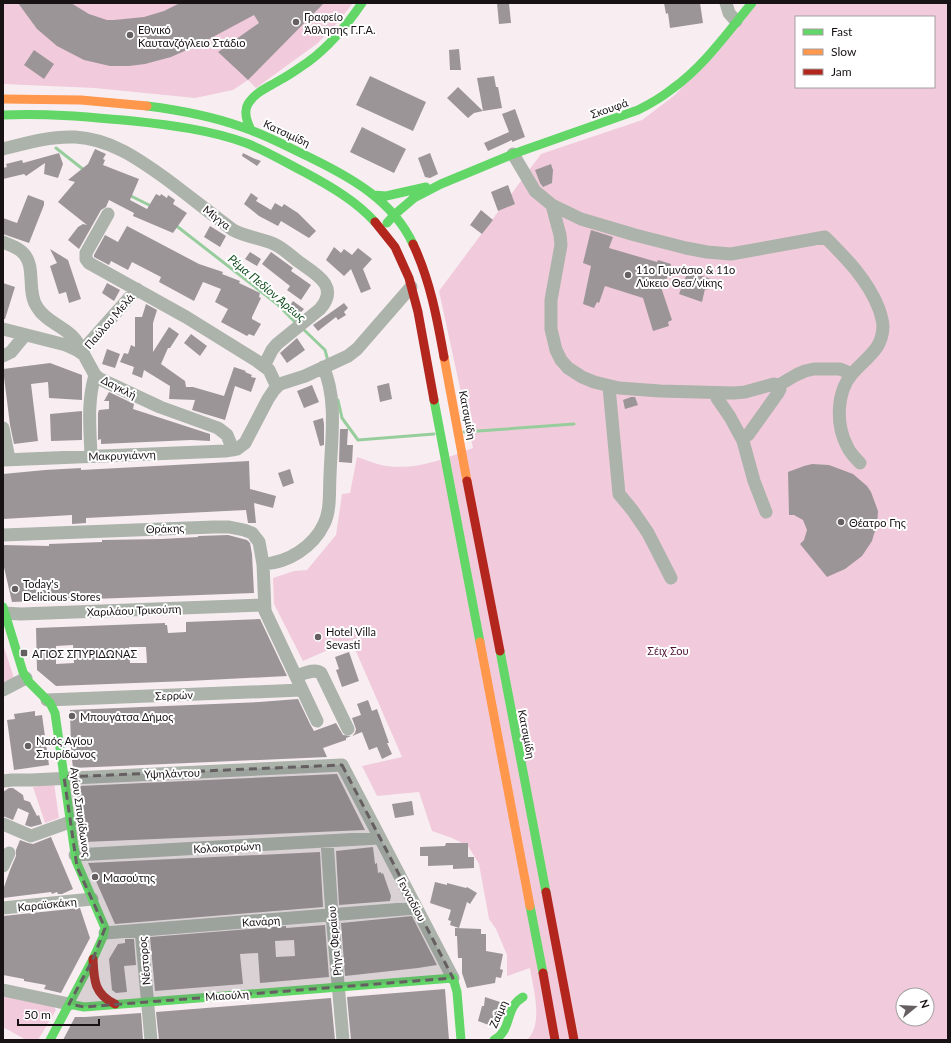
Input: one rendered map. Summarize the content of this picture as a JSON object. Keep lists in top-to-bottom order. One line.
{"streets":{"main road":["Σκουφά","Κατσιμίδη","Αγίου Σπυρίδωνος","Γενναδίου","Μιαούλη","Ζαΐμη"],"street":["Μίγγα","Παύλου Μελά","Δαγκλή","Μακρυγιάννη","Θράκης","Χαριλάου Τρικούπη","Σερρών","Υψηλάντου","Κολοκοτρώνη","Καραϊσκάκη","Κανάρη","Ρήγα Φεραίου","Νέστορος"]},"crossings":[["Σκουφά","Κατσιμίδη"],["Μίγγα","Παύλου Μελά"],["Παύλου Μελά","Δαγκλή"],["Δαγκλή","Μακρυγιάννη"],["Θράκης","Χαριλάου Τρικούπη"],["Θράκης","Σερρών"],["Χαριλάου Τρικούπη","Αγίου Σπυρίδωνος"],["Σερρών","Αγίου Σπυρίδωνος"],["Υψηλάντου","Αγίου Σπυρίδωνος"],["Υψηλάντου","Γενναδίου"],["Αγίου Σπυρίδωνος","Κολοκοτρώνη"],["Αγίου Σπυρίδωνος","Καραϊσκάκη"],["Αγίου Σπυρίδωνος","Κανάρη"],["Κολοκοτρώνη","Γενναδίου"],["Κολοκοτρώνη","Ρήγα Φεραίου"],["Γενναδίου","Κανάρη"],["Γενναδίου","Μιαούλη"],["Κανάρη","Ρήγα Φεραίου"],["Κανάρη","Νέστορος"],["Ρήγα Φεραίου","Μιαούλη"],["Νέστορος","Μιαούλη"]],"water":["Ρέμα Πεδίον Άρεως"],"parks":["Σέιχ Σου"],"places":{"other":["Γραφείο Άθλησης Γ.Γ.Α.","Εθνικό Καυτανζόγλειο Στάδιο","11ο Γυμνάσιο & 11ο Λύκειο Θεσ/νίκης","Θέατρο Γης","Today's Delicious Stores","Hotel Villa Sevasti","Μπουγάτσα Δήμος","Ναός Αγίου Σπυρίδωνος","Μασούτης"],"transit":["ΑΓΙΟΣ ΣΠΥΡΙΔΩΝΑΣ"]},"legend":["Fast","Slow","Jam"],"scale_bar":"50 m","north":"right"}
